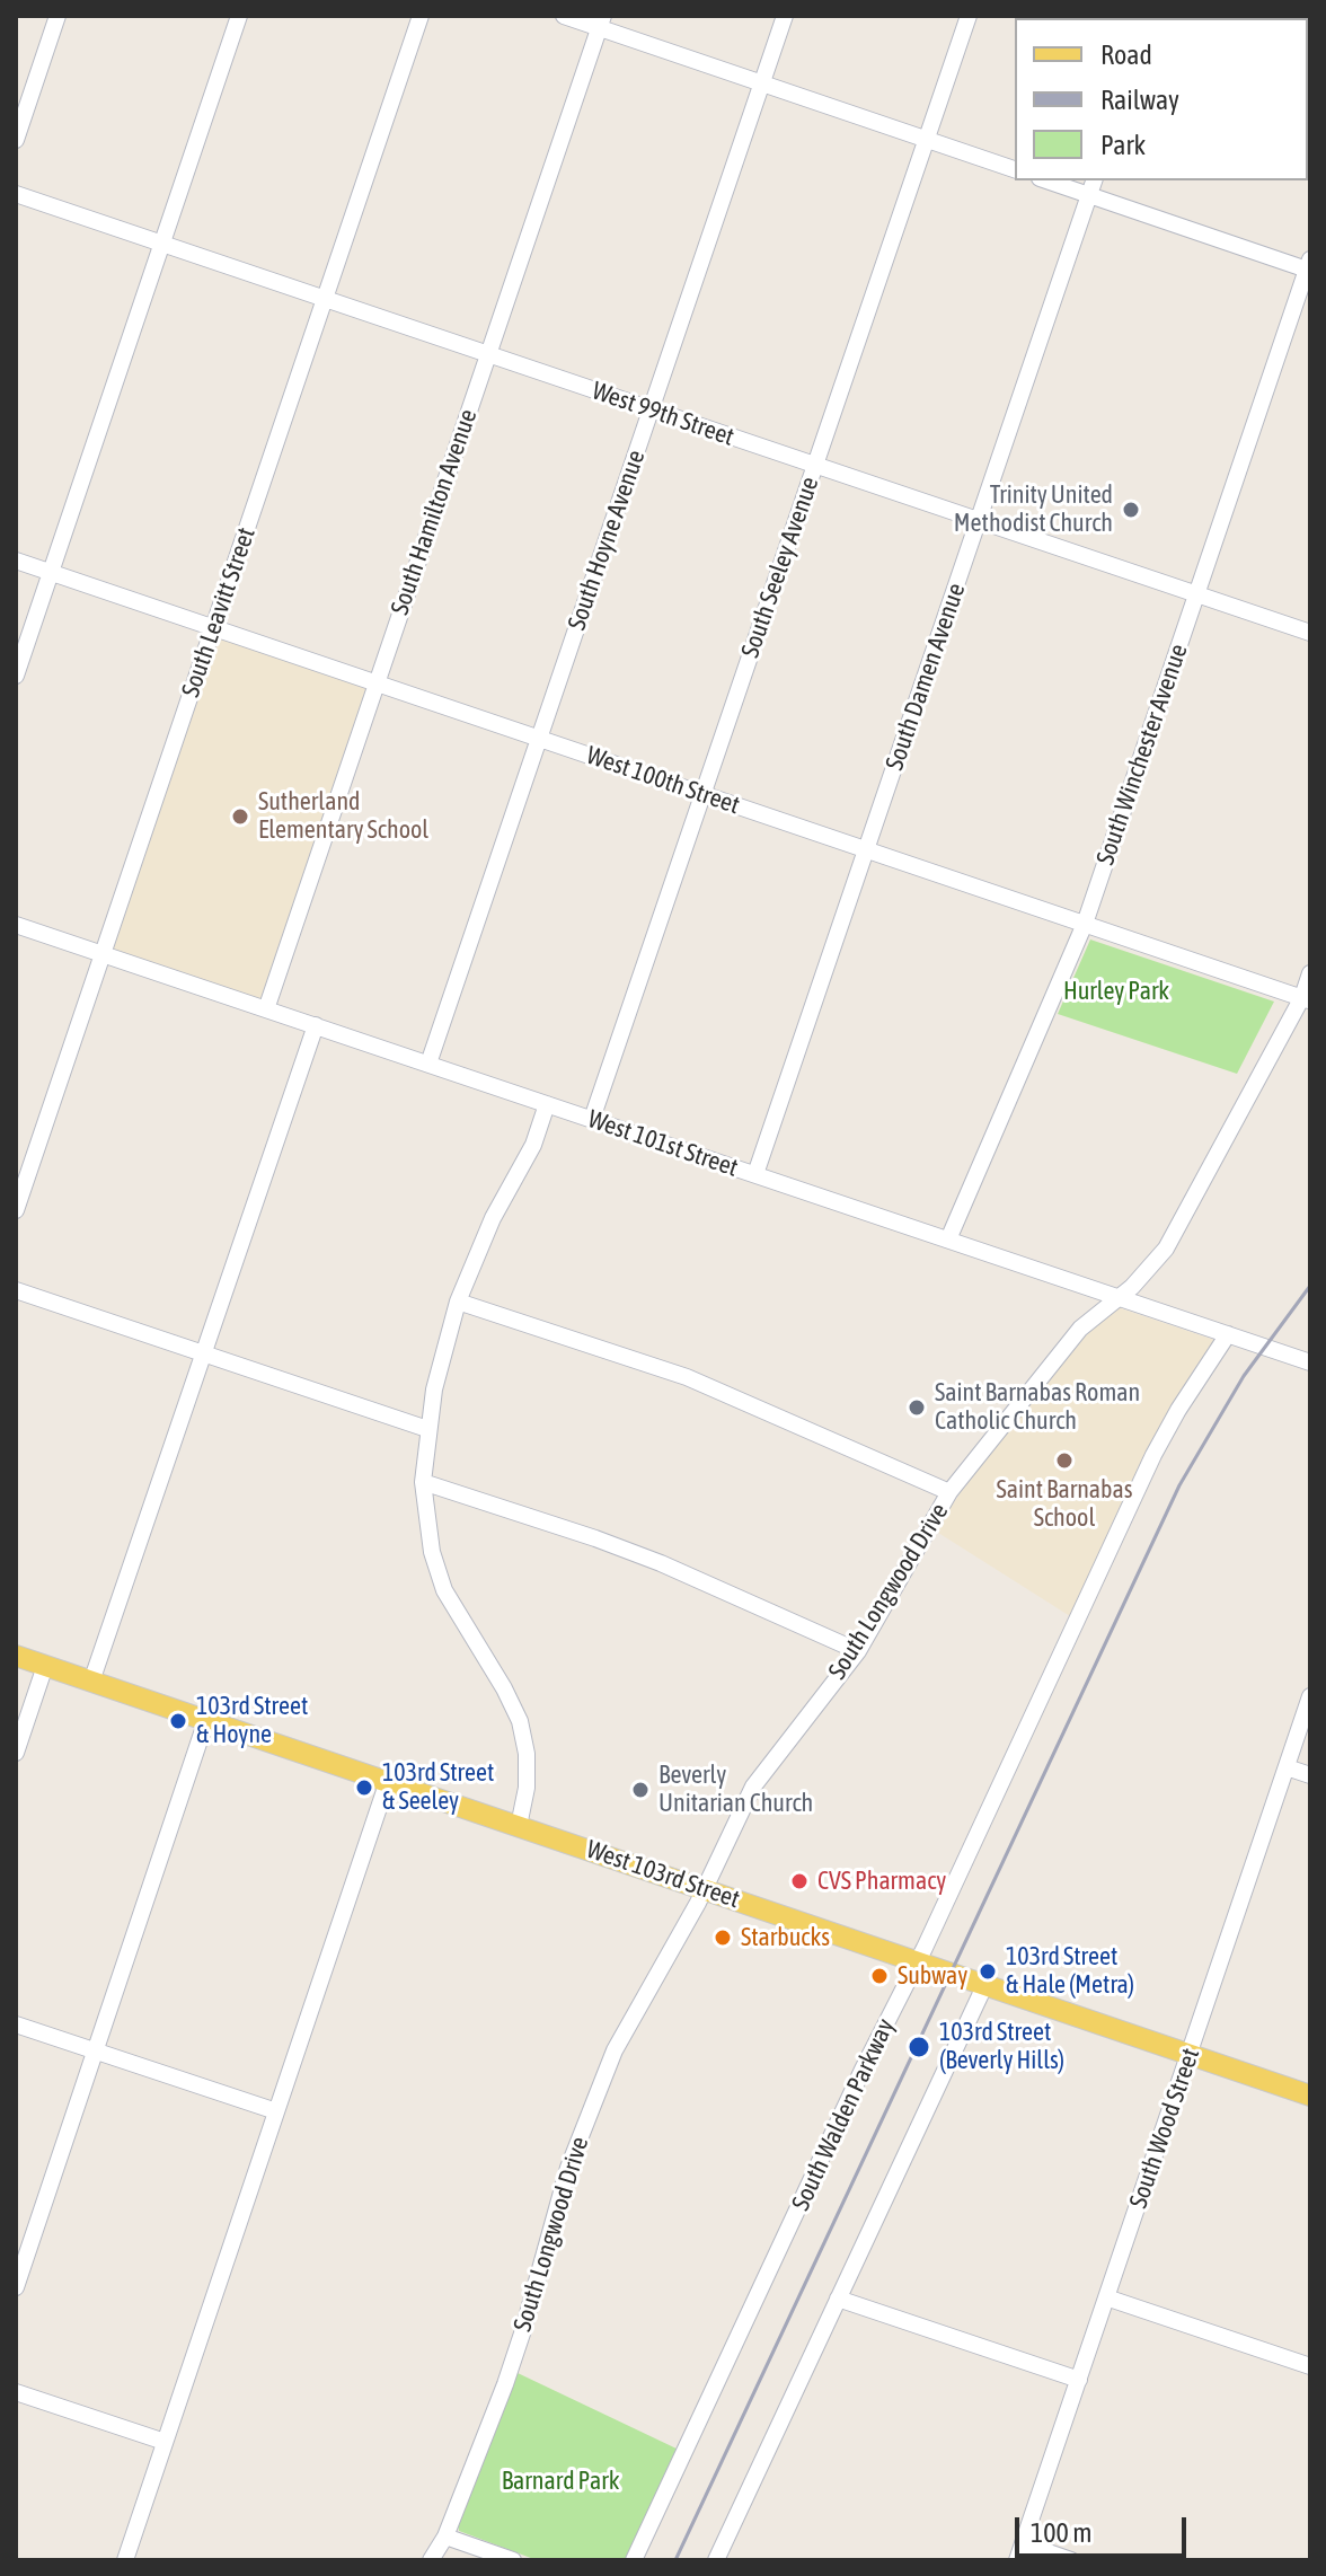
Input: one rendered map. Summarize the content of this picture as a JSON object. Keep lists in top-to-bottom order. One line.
{"streets":{"main road":["West 103rd Street"],"street":["West 99th Street","South Hamilton Avenue","South Hoyne Avenue","South Seeley Avenue","South Leavitt Street","South Damen Avenue","South Winchester Avenue","West 100th Street","West 101st Street","South Longwood Drive","South Walden Parkway","South Wood Street"]},"crossings":[["West 99th Street","South Hamilton Avenue"],["West 99th Street","South Hoyne Avenue"],["West 99th Street","South Seeley Avenue"],["West 99th Street","South Leavitt Street"],["West 99th Street","South Damen Avenue"],["West 99th Street","South Winchester Avenue"],["South Hamilton Avenue","West 100th Street"],["South Hamilton Avenue","West 101st Street"],["South Hoyne Avenue","West 100th Street"],["South Hoyne Avenue","West 101st Street"],["South Seeley Avenue","West 100th Street"],["South Seeley Avenue","West 101st Street"],["South Leavitt Street","West 100th Street"],["South Leavitt Street","West 101st Street"],["South Damen Avenue","West 100th Street"],["South Damen Avenue","West 101st Street"],["South Winchester Avenue","West 100th Street"],["South Winchester Avenue","West 101st Street"],["West 100th Street","South Longwood Drive"],["West 101st Street","South Longwood Drive"],["West 101st Street","South Walden Parkway"],["South Longwood Drive","West 103rd Street"],["West 103rd Street","South Walden Parkway"],["West 103rd Street","South Wood Street"]],"parks":["Hurley Park","Barnard Park"],"places":["Trinity United Methodist Church","Sutherland Elementary School","Saint Barnabas Roman Catholic Church","Saint Barnabas School","103rd Street & Hoyne","103rd Street & Seeley","Beverly Unitarian Church","CVS Pharmacy","Starbucks","103rd Street & Hale (Metra)","Subway","103rd Street (Beverly Hills)"],"legend":["Road","Railway","Park"],"scale_bar":"100 m"}
